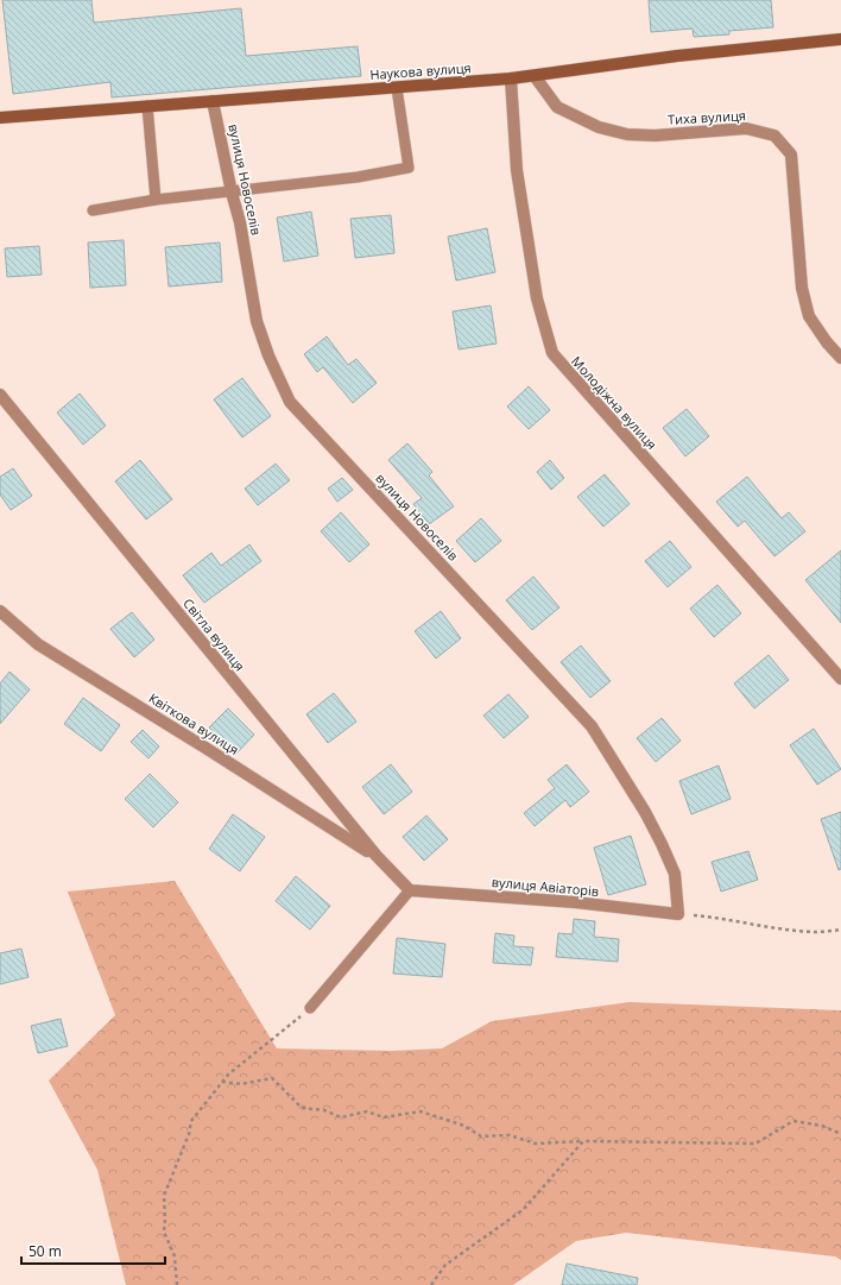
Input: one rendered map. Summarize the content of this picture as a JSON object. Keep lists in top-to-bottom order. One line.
{"streets":{"street":["Наукова вулиця","Тиха вулиця","вулиця Новоселів","Молодіжна вулиця","Світла вулиця","Квіткова вулиця","вулиця Авіаторів"]},"crossings":[["Наукова вулиця","Тиха вулиця"],["Наукова вулиця","вулиця Новоселів"],["Наукова вулиця","Молодіжна вулиця"],["вулиця Новоселів","вулиця Авіаторів"],["Світла вулиця","Квіткова вулиця"],["Світла вулиця","вулиця Авіаторів"]],"scale_bar":"50 m"}
